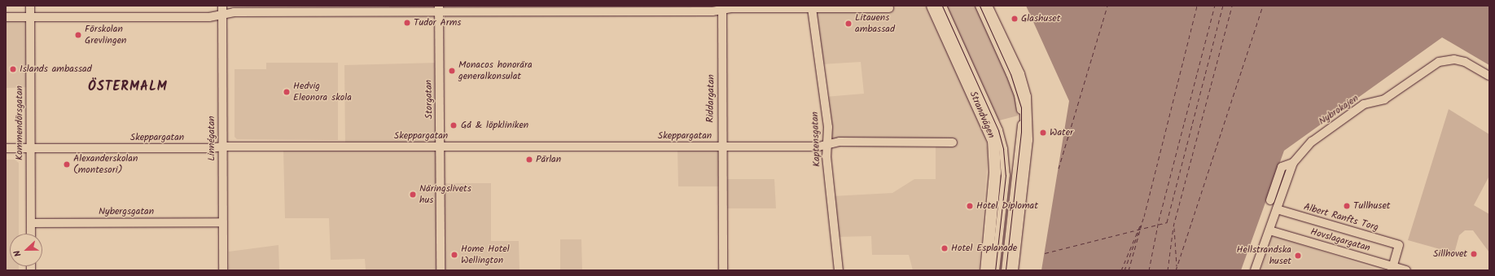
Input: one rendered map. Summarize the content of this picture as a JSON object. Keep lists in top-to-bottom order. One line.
{"streets":{"street":["Riddargatan","Storgatan","Nybrokajen","Strandvägen","Kommendörsgatan","Skeppargatan","Linnégatan","Kaptensgatan","Nybergsgatan","Albert Ranfts Torg","Hovslagargatan"]},"crossings":[["Riddargatan","Skeppargatan"],["Storgatan","Skeppargatan"],["Nybrokajen","Albert Ranfts Torg"],["Nybrokajen","Hovslagargatan"],["Kommendörsgatan","Skeppargatan"],["Kommendörsgatan","Nybergsgatan"],["Skeppargatan","Linnégatan"],["Skeppargatan","Kaptensgatan"],["Linnégatan","Nybergsgatan"],["Albert Ranfts Torg","Hovslagargatan"]],"districts":["ÖSTERMALM"],"places":["Glashuset","Tudor Arms","Litauens ambassad","Förskolan Grevlingen","Islands ambassad","Monacos honorära generalkonsulat","Hedvig Eleonora skola","Gå & löpkliniken","Water","Pärlan","Alexanderskolan (montesori)","Näringslivets hus","Hotel Diplomat","Tullhuset","Hotel Esplanade","Sillhovet","Home Hotel Wellington","Hellstrandska huset"],"north":"left"}
